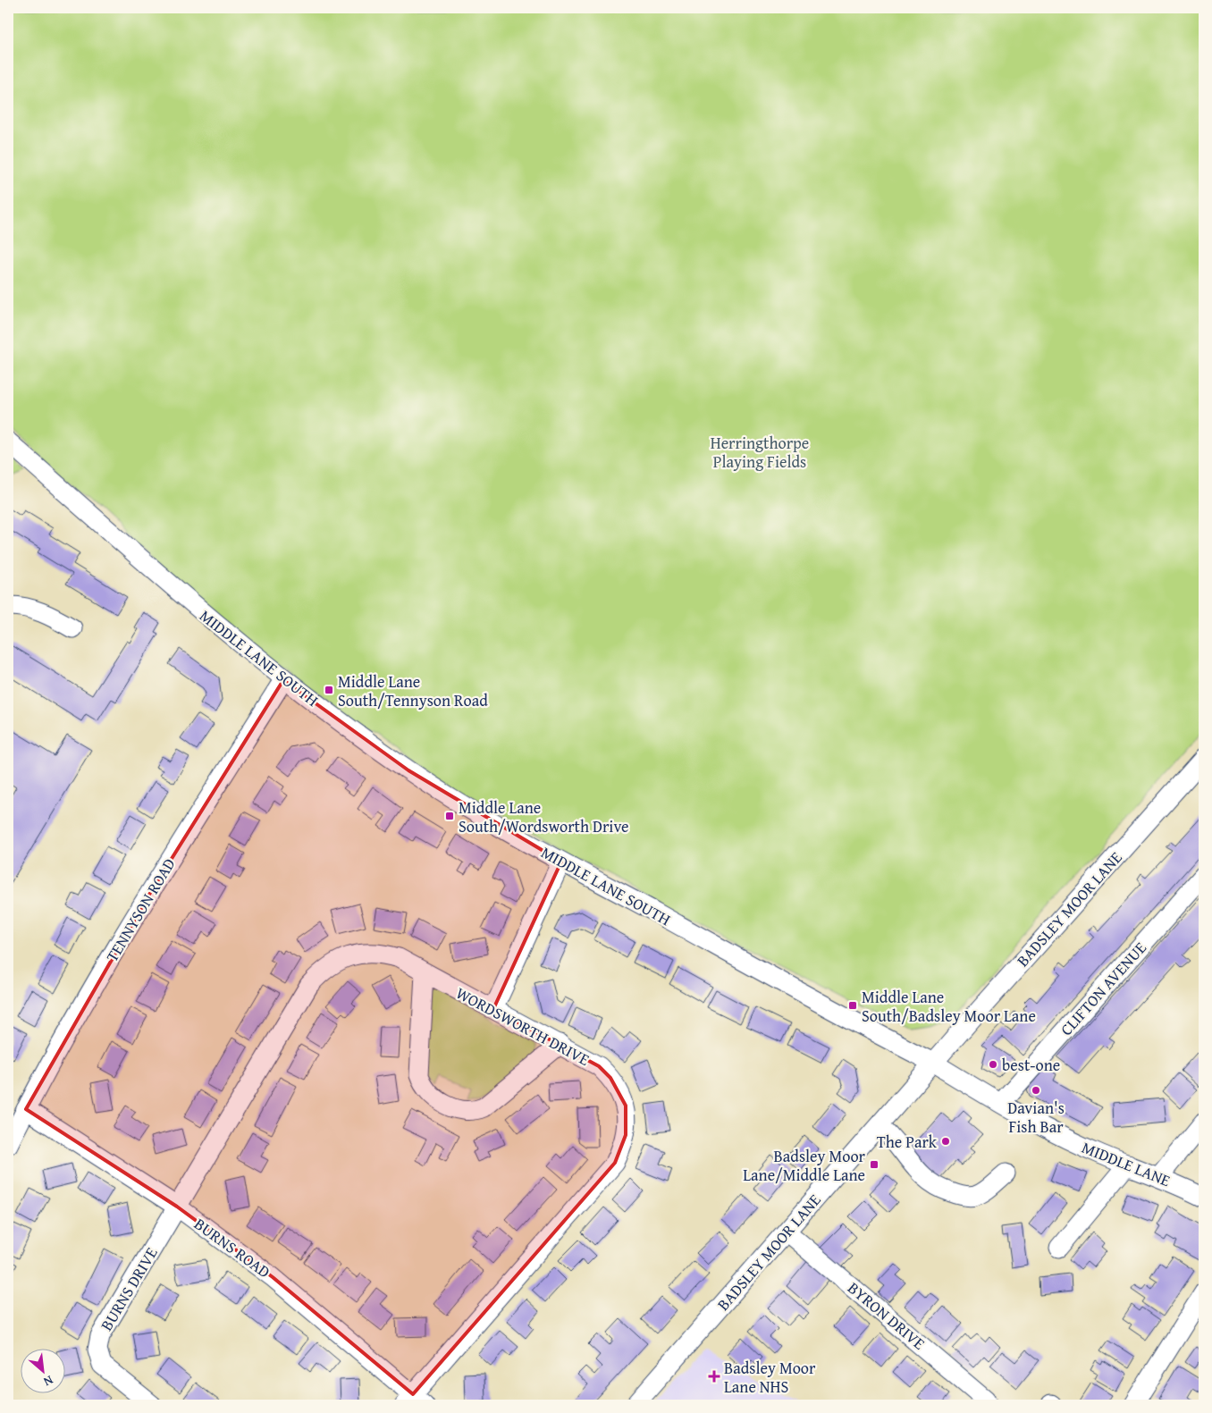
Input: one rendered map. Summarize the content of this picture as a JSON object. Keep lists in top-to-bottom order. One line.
{"streets":{"street":["MIDDLE LANE SOUTH","BADSLEY MOOR LANE","TENNYSON ROAD","CLIFTON AVENUE","WORDSWORTH DRIVE","MIDDLE LANE","BURNS ROAD","BURNS DRIVE","BYRON DRIVE"]},"crossings":[["MIDDLE LANE SOUTH","BADSLEY MOOR LANE"],["MIDDLE LANE SOUTH","TENNYSON ROAD"],["MIDDLE LANE SOUTH","MIDDLE LANE"],["BADSLEY MOOR LANE","MIDDLE LANE"],["BADSLEY MOOR LANE","BYRON DRIVE"],["TENNYSON ROAD","BURNS ROAD"],["CLIFTON AVENUE","MIDDLE LANE"],["WORDSWORTH DRIVE","BURNS ROAD"],["WORDSWORTH DRIVE","BURNS DRIVE"],["BURNS ROAD","BURNS DRIVE"]],"parks":["Herringthorpe Playing Fields"],"places":{"transit":["Middle Lane South/Tennyson Road","Middle Lane South/Wordsworth Drive","Middle Lane South/Badsley Moor Lane","Badsley Moor Lane/Middle Lane"],"other":["best-one","Davian's Fish Bar","The Park"],"health":["Badsley Moor Lane NHS"]},"north":"bottom right"}
